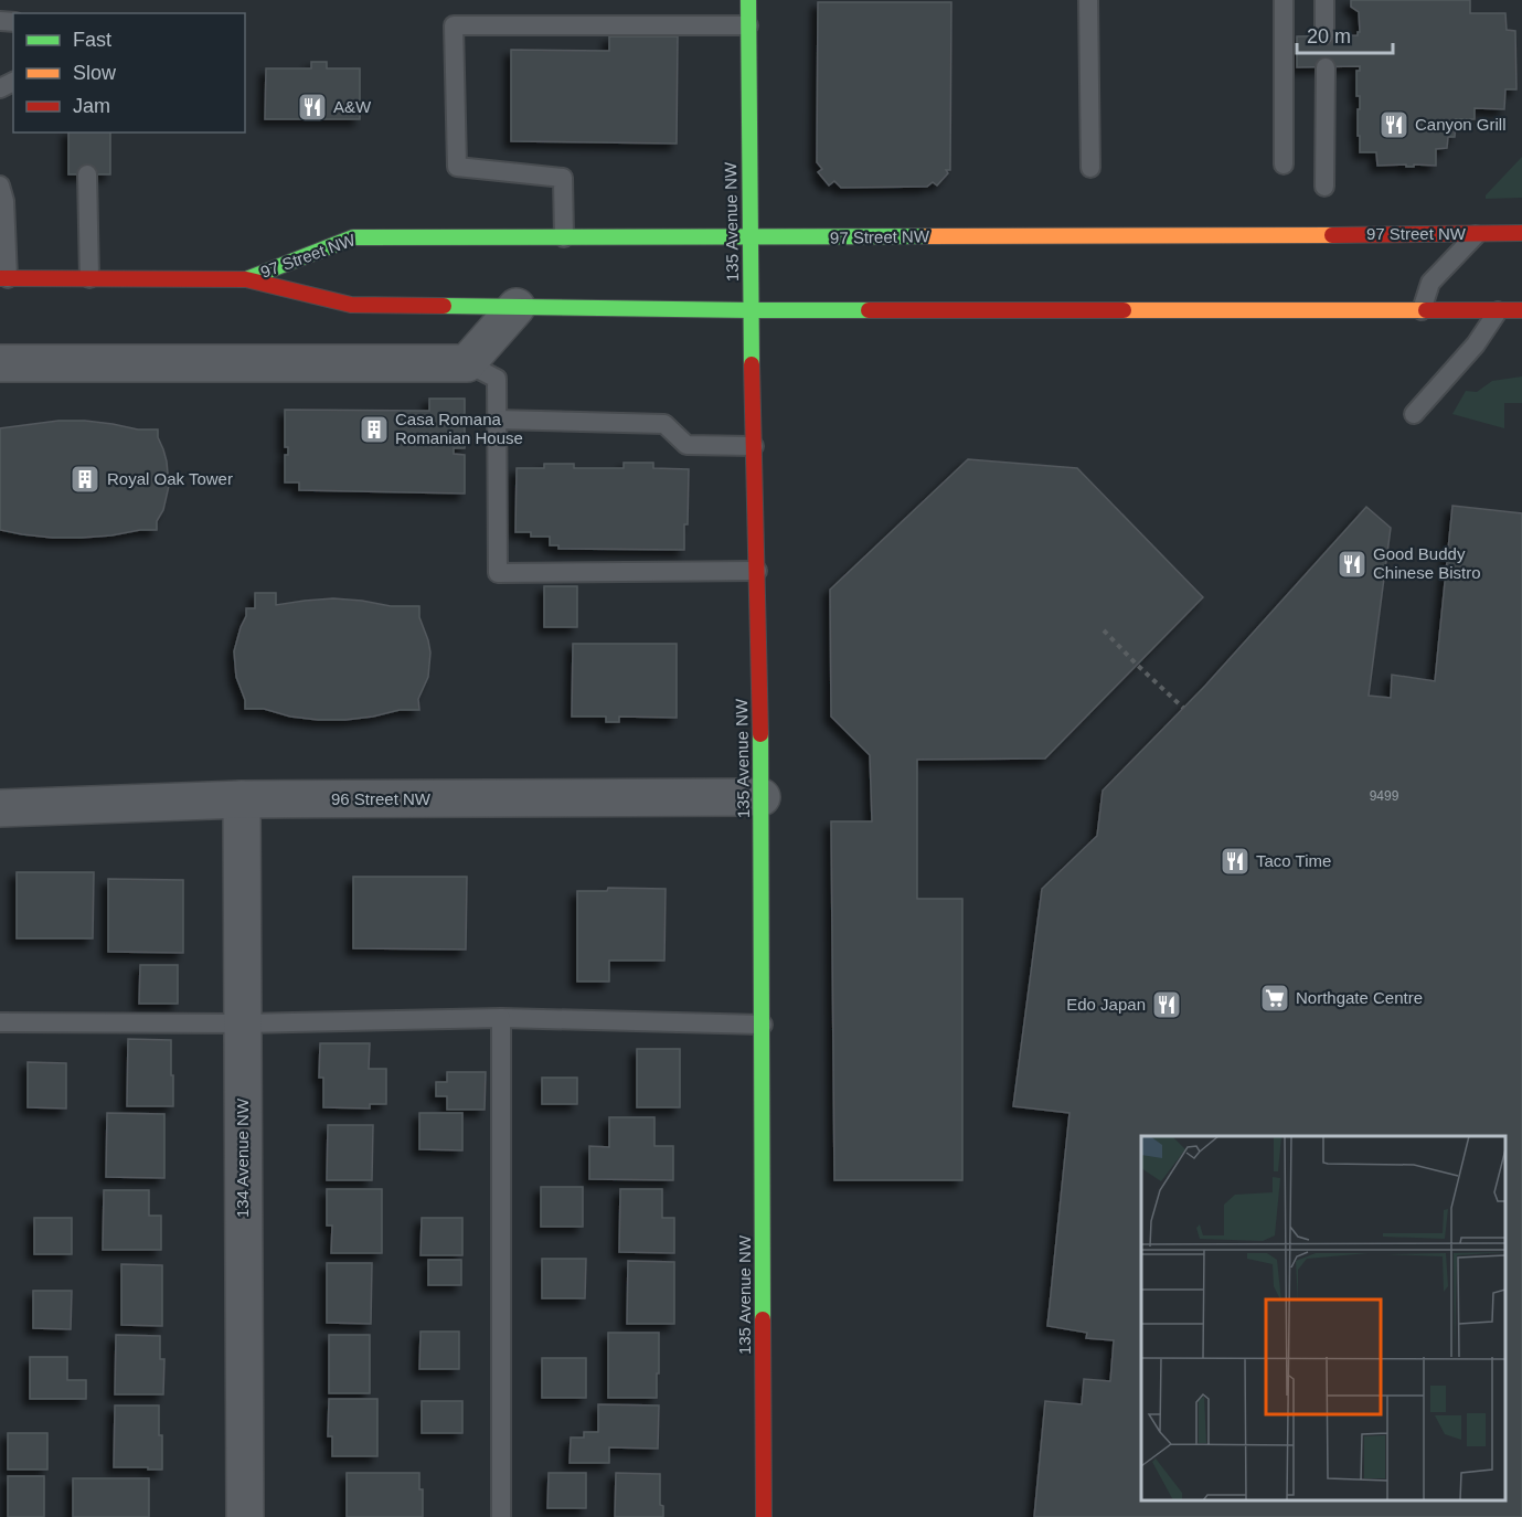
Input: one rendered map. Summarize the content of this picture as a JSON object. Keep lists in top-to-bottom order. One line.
{"streets":{"main road":["135 Avenue NW","97 Street NW"],"street":["96 Street NW","134 Avenue NW"]},"crossings":[["135 Avenue NW","97 Street NW"],["135 Avenue NW","96 Street NW"],["96 Street NW","134 Avenue NW"]],"places":{"restaurant":["A&W","Canyon Grill","Good Buddy Chinese Bistro","Taco Time","Edo Japan"],"building":["Casa Romana Romanian House","Royal Oak Tower"],"supermarket":["Northgate Centre"]},"house_numbers":["9499"],"legend":["Fast","Slow","Jam"],"scale_bar":"20 m"}
